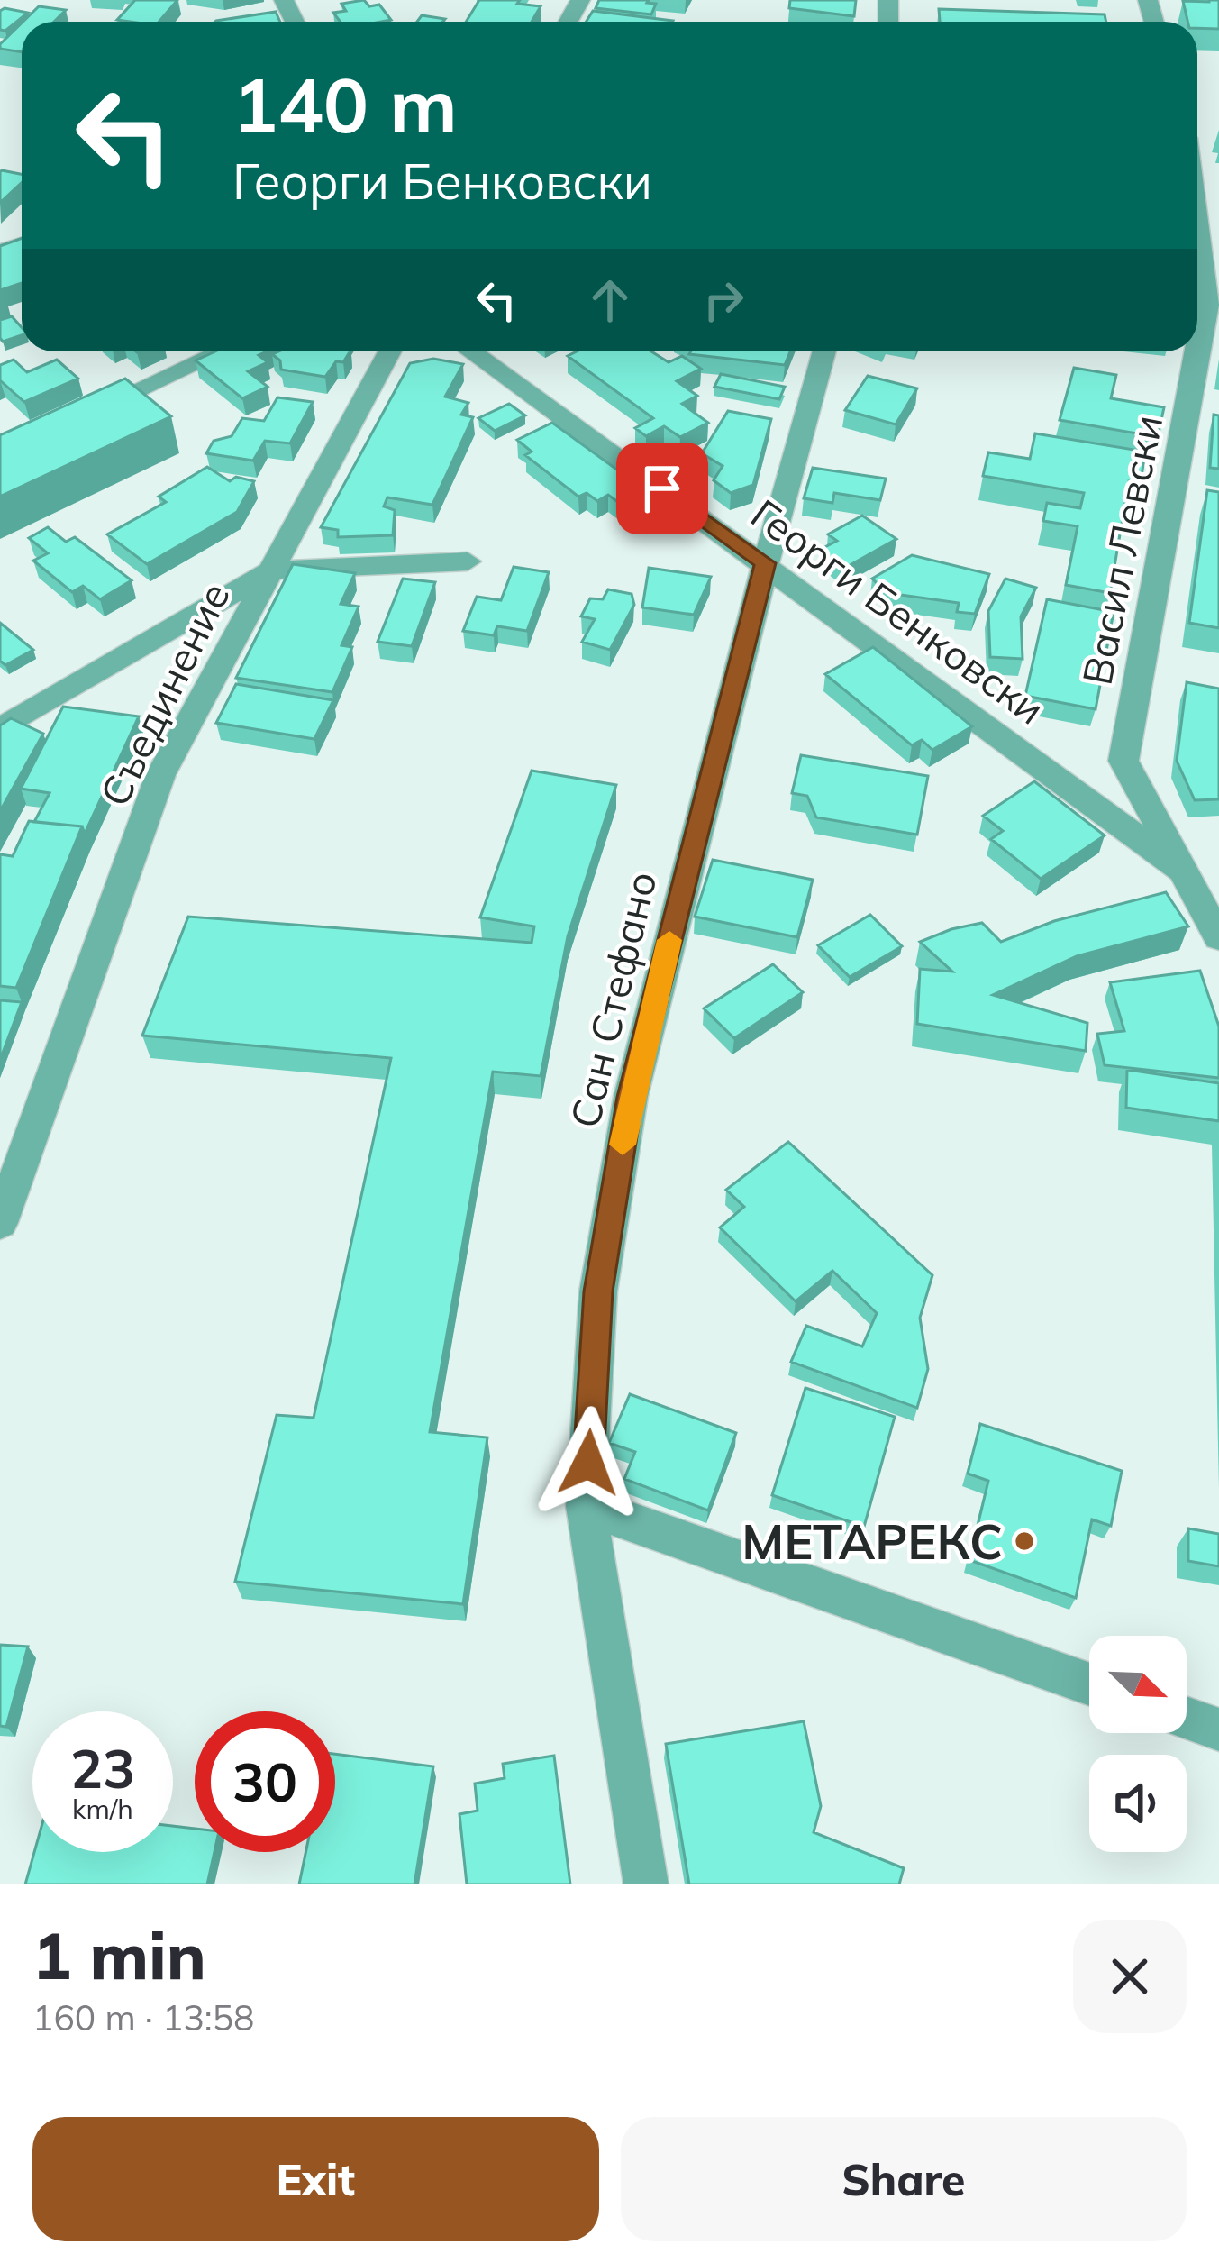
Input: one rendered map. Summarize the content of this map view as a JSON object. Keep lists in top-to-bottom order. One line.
{"streets":{"street":["Васил Левски","Георги Бенковски","Съединение","Сан Стефано"]},"crossings":[["Васил Левски","Георги Бенковски"],["Георги Бенковски","Сан Стефано"]],"places":["МЕТАРЕКС"],"north":"bottom right","page":{"turn":["140 m","Георги Бенковски"],"speed":"23 km/h","limit":"30","heading":["1 min","160 m · 13:58"],"buttons":["Exit","Share"]}}
